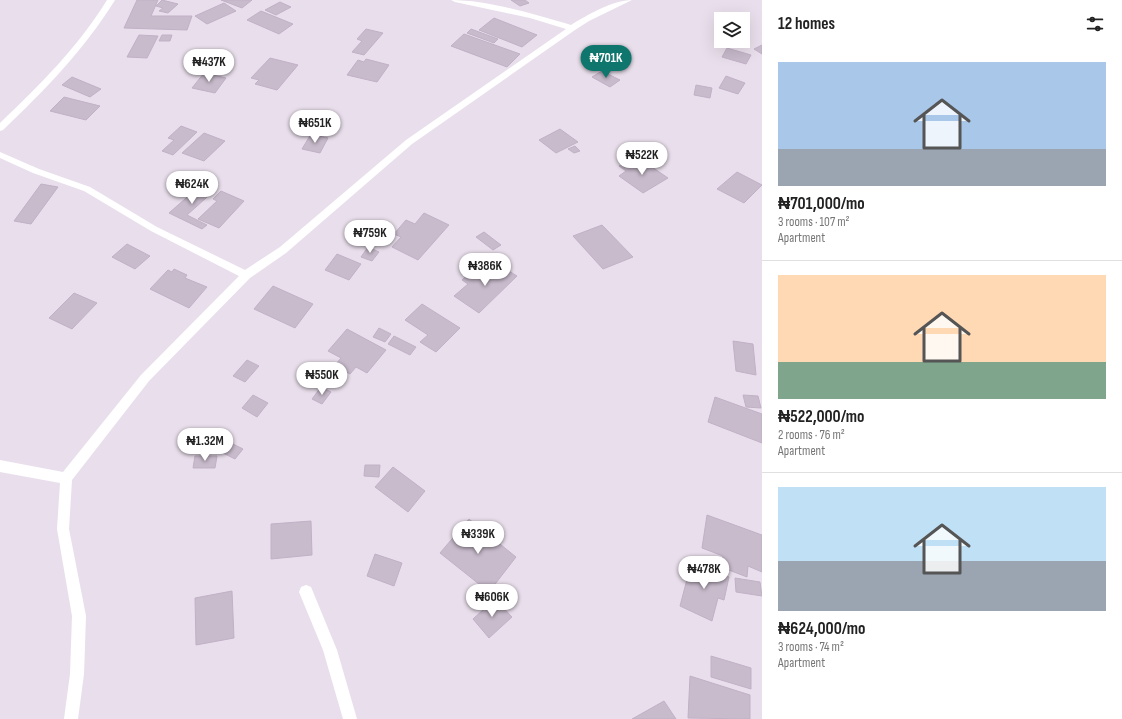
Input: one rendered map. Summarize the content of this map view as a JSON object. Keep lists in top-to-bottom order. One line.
{"page":{"heading":"12 homes","price":["₦701K","₦437K","₦651K","₦522K","₦624K","₦759K","₦386K","₦550K","₦1.32M","₦339K","₦478K","₦606K"],"list":[{"name":"₦701,000/mo","note":"3 rooms · 107 m² · Apartment"},{"name":"₦522,000/mo","note":"2 rooms · 76 m² · Apartment"},{"name":"₦624,000/mo","note":"3 rooms · 74 m² · Apartment"}]}}
